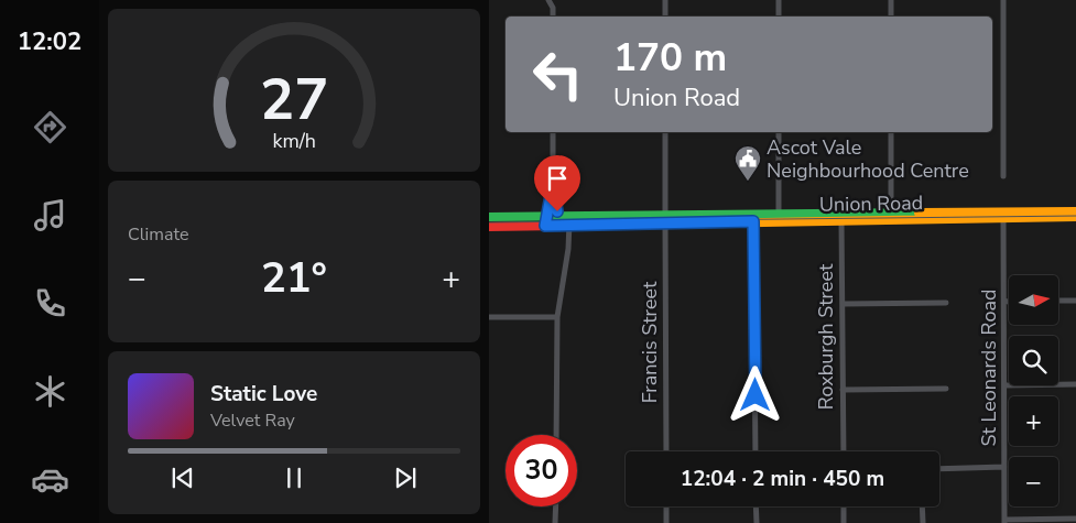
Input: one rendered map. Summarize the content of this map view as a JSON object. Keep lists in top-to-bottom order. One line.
{"streets":{"street":["Union Road","Roxburgh Street","Francis Street","St Leonards Road"]},"crossings":[["Union Road","Roxburgh Street"],["Union Road","Francis Street"],["Union Road","St Leonards Road"]],"places":{"public building":["Ascot Vale Neighbourhood Centre"]},"north":"right","page":{"tabs":"12:02","turn":["170 m","Union Road"],"tile":"Climate","heat":["−","21°","+"],"map_buttons":["+","−"],"song":["Static Love","Velvet Ray"],"limit":"30","trip":"12:04 · 2 min · 450 m","gauge":["27","km/h"]}}
